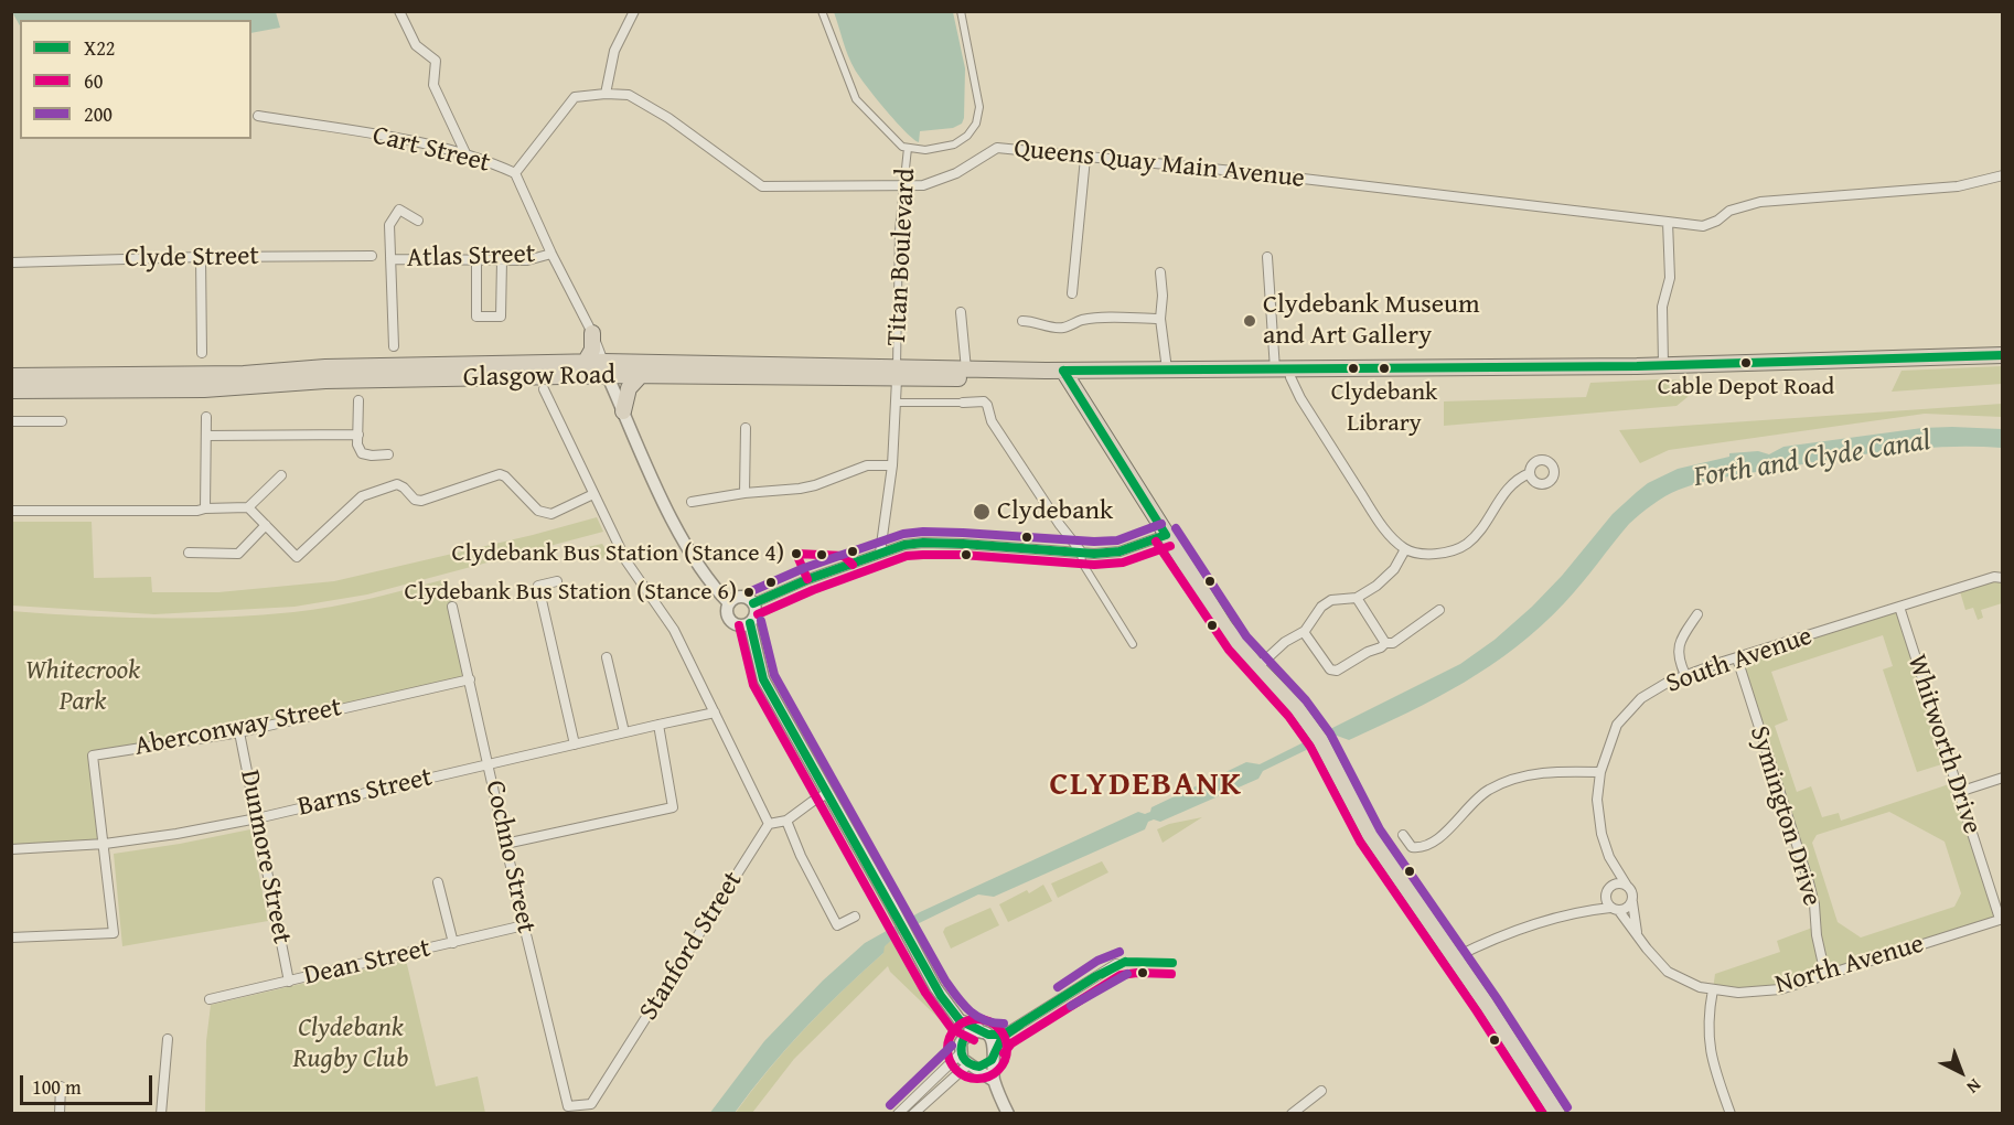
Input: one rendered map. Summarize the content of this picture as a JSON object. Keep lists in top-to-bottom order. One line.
{"streets":{"main road":["Glasgow Road"],"street":["Cart Street","Queens Quay Main Avenue","Atlas Street","Titan Boulevard","Clyde Street","South Avenue","Aberconway Street","Whitworth Drive","Barns Street","Symington Drive","Dunmore Street","Cochno Street","Stanford Street","Dean Street","North Avenue"]},"crossings":[["Cart Street","Queens Quay Main Avenue"],["Cart Street","Atlas Street"],["Cart Street","Glasgow Road"],["Queens Quay Main Avenue","Titan Boulevard"],["Titan Boulevard","Glasgow Road"],["South Avenue","Whitworth Drive"],["South Avenue","Symington Drive"],["South Avenue","North Avenue"],["Aberconway Street","Barns Street"],["Aberconway Street","Dunmore Street"],["Aberconway Street","Cochno Street"],["Whitworth Drive","North Avenue"],["Barns Street","Dunmore Street"],["Barns Street","Cochno Street"],["Symington Drive","North Avenue"],["Dunmore Street","Dean Street"],["Cochno Street","Stanford Street"],["Cochno Street","Dean Street"]],"districts":["CLYDEBANK"],"water":["Forth and Clyde Canal"],"parks":["Whitecrook Park","Clydebank Rugby Club"],"places":["Clydebank Museum and Art Gallery","Cable Depot Road","Clydebank Library","Clydebank","Clydebank Bus Station (Stance 4)","Clydebank Bus Station (Stance 6)"],"lines":["transit line X22","transit line 200","transit line 60"],"legend":["X22","60","200"],"scale_bar":"100 m","north":"bottom right"}
